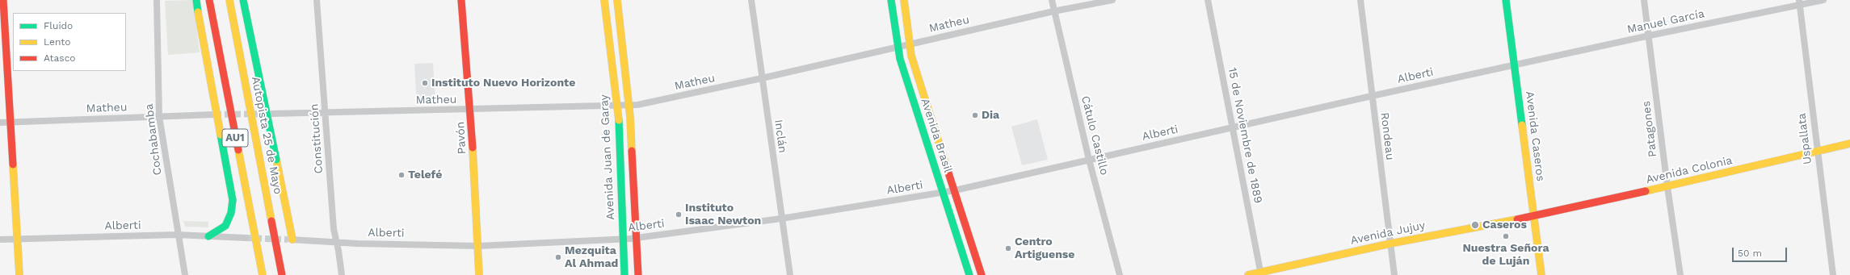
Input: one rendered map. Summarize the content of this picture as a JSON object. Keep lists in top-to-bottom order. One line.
{"streets":{"main road":["Autopista 25 de Mayo","Avenida Brasil","Avenida Caseros","AU1","Pavón","Avenida Juan de Garay","Avenida Colonia","Avenida Jujuy"],"street":["Manuel García","Matheu","Alberti","Patagones","Cátulo Castillo","15 de Noviembre de 1889","Inclán","Rondeau","Constitución","Uspallata","Cochabamba"]},"crossings":[["Manuel García","Alberti"],["Manuel García","Patagones"],["Manuel García","Avenida Caseros"],["Manuel García","Uspallata"],["Matheu","Avenida Brasil"],["Matheu","Cátulo Castillo"],["Matheu","Inclán"],["Matheu","Pavón"],["Matheu","Constitución"],["Matheu","Cochabamba"],["Matheu","Avenida Juan de Garay"],["Alberti","Avenida Brasil"],["Alberti","Cátulo Castillo"],["Alberti","15 de Noviembre de 1889"],["Alberti","Inclán"],["Alberti","Rondeau"],["Alberti","Avenida Caseros"],["Alberti","Pavón"],["Alberti","Constitución"],["Alberti","Cochabamba"],["Alberti","Avenida Juan de Garay"],["Patagones","Avenida Colonia"],["15 de Noviembre de 1889","Avenida Jujuy"],["Rondeau","Avenida Jujuy"],["Avenida Caseros","Avenida Colonia"],["Avenida Caseros","Avenida Jujuy"],["Uspallata","Avenida Colonia"],["Avenida Colonia","Avenida Jujuy"]],"places":["Instituto Nuevo Horizonte","Dia","Telefé","Instituto Isaac Newton","Caseros","Nuestra Señora de Luján","Centro Artiguense","Mezquita Al Ahmad"],"legend":["Fluido","Lento","Atasco"],"scale_bar":"50 m"}
